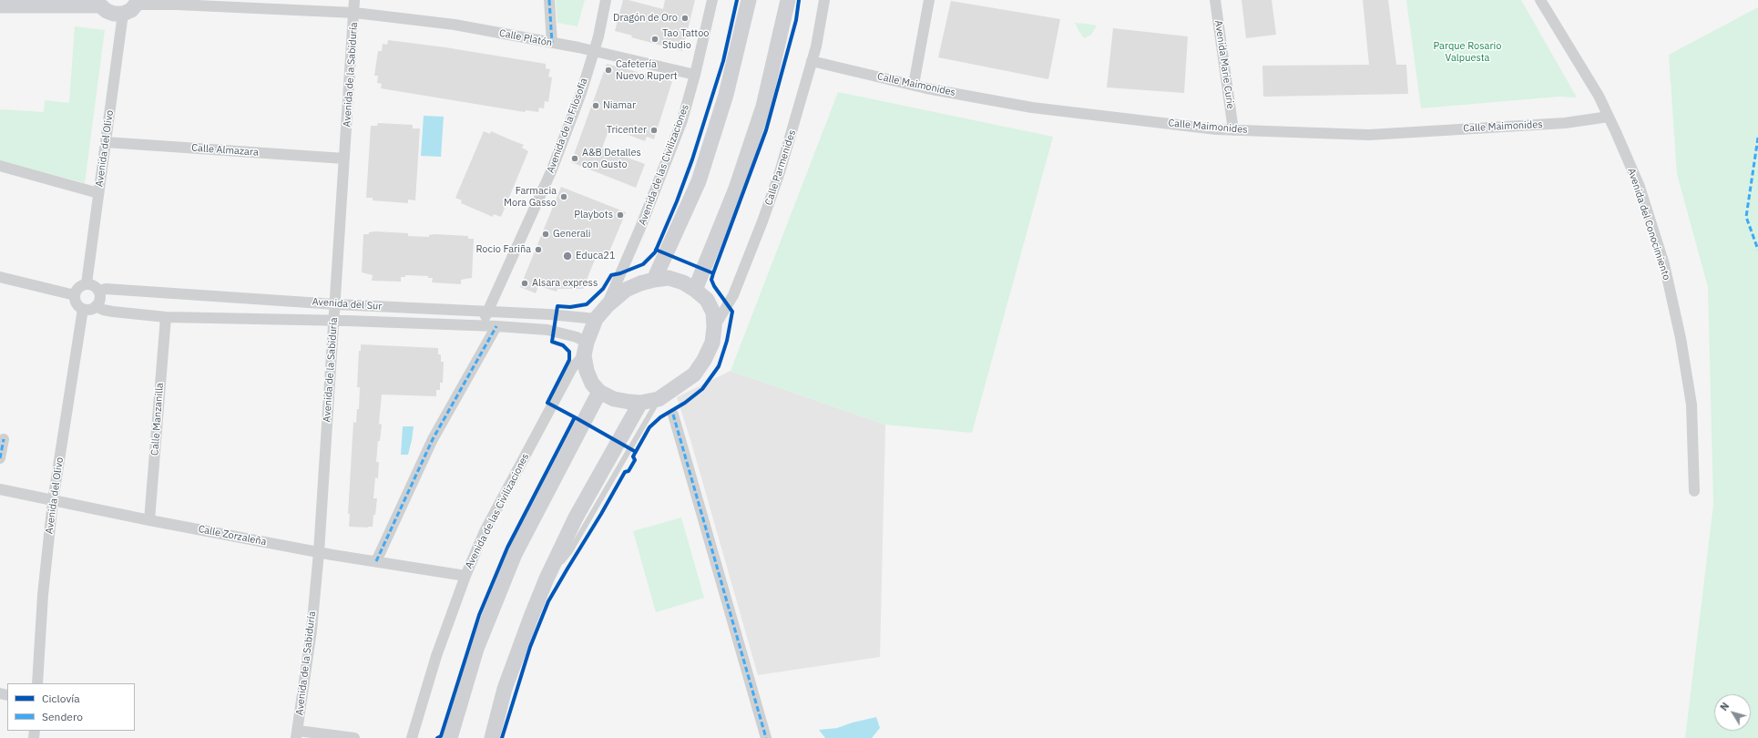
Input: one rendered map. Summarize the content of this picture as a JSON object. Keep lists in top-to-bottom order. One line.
{"streets":{"street":["Calle Platón","Avenida Marie Curie","Avenida de la Sabiduría","Calle Maimonides","Avenida de la Filosofía","Avenida del Olivo","Calle Almazara","Avenida de las Civilizaciones","Calle Parmenides","Avenida del Conocimiento","Avenida del Sur","Calle Manzanilla","Calle Zorzaleña"]},"crossings":[["Calle Platón","Avenida de la Sabiduría"],["Calle Platón","Avenida de la Filosofía"],["Calle Platón","Avenida de las Civilizaciones"],["Avenida Marie Curie","Calle Maimonides"],["Avenida de la Sabiduría","Calle Almazara"],["Avenida de la Sabiduría","Avenida del Sur"],["Avenida de la Sabiduría","Calle Zorzaleña"],["Calle Maimonides","Calle Parmenides"],["Calle Maimonides","Avenida del Conocimiento"],["Avenida de la Filosofía","Avenida del Sur"],["Avenida del Olivo","Calle Almazara"],["Avenida del Olivo","Avenida del Sur"],["Avenida del Olivo","Calle Zorzaleña"],["Avenida de las Civilizaciones","Calle Parmenides"],["Avenida de las Civilizaciones","Avenida del Sur"],["Avenida de las Civilizaciones","Calle Zorzaleña"],["Calle Parmenides","Avenida del Sur"],["Avenida del Sur","Calle Manzanilla"],["Calle Manzanilla","Calle Zorzaleña"]],"parks":["Parque Rosario Valpuesta"],"places":["Dragón de Oro","Tao Tattoo Studio","Cafetería Nuevo Rupert","Niamar","Tricenter","A&B Detalles con Gusto","Farmacia Mora Gasso","Playbots","Generali","Rocio Fariña","Educa21","Alsara express"],"legend":["Ciclovía","Sendero"],"north":"top left"}
